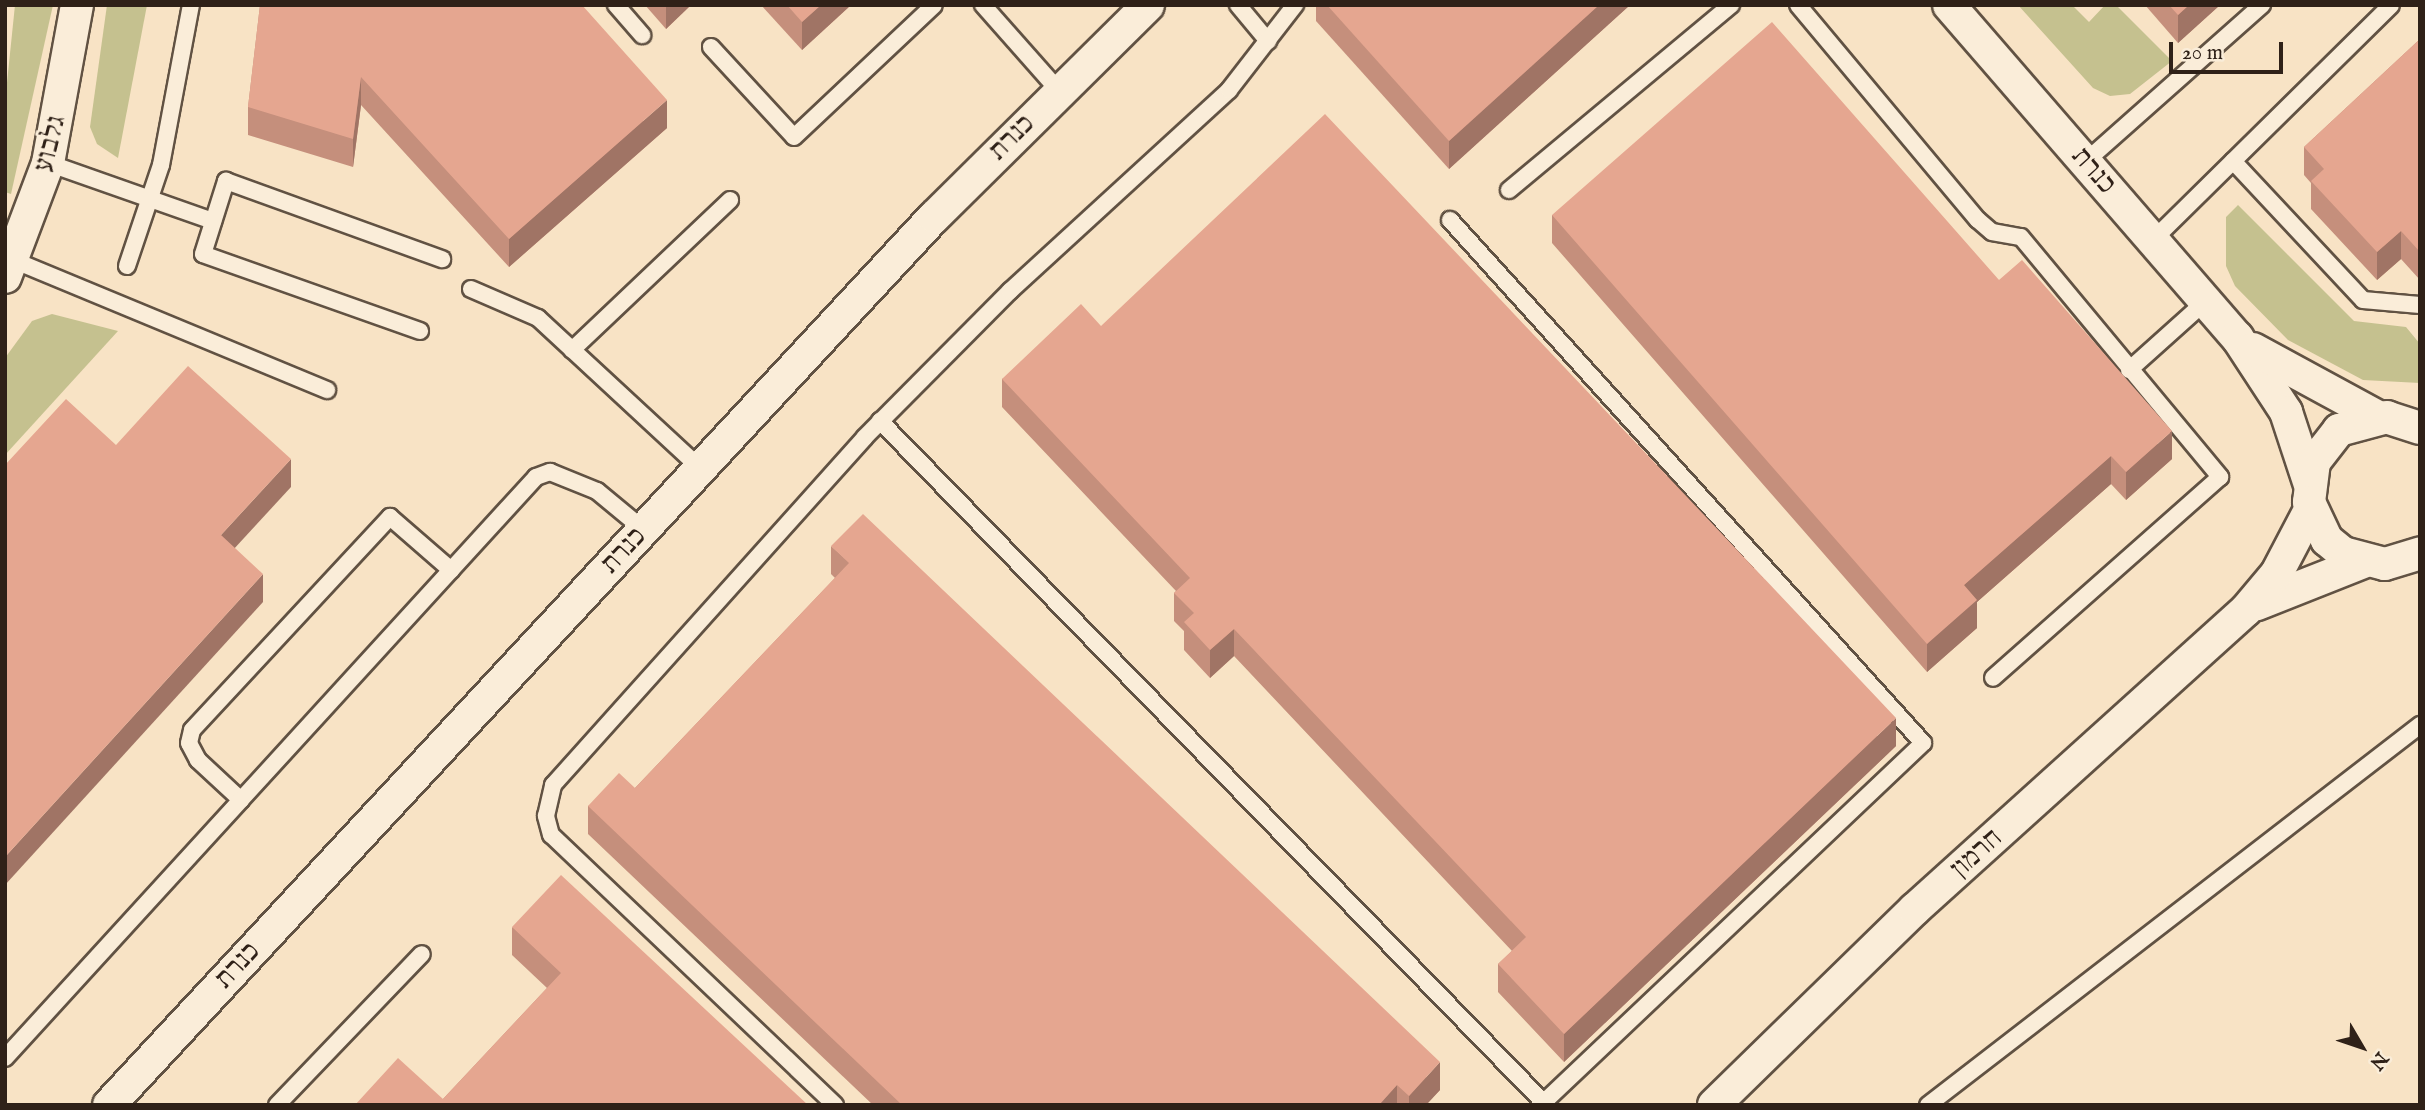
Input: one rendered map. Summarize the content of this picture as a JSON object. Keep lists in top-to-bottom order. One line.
{"streets":{"street":["כנרת","גלבוע","חרמון"]},"crossings":[["כנרת","חרמון"]],"scale_bar":"20 m","north":"bottom right"}
